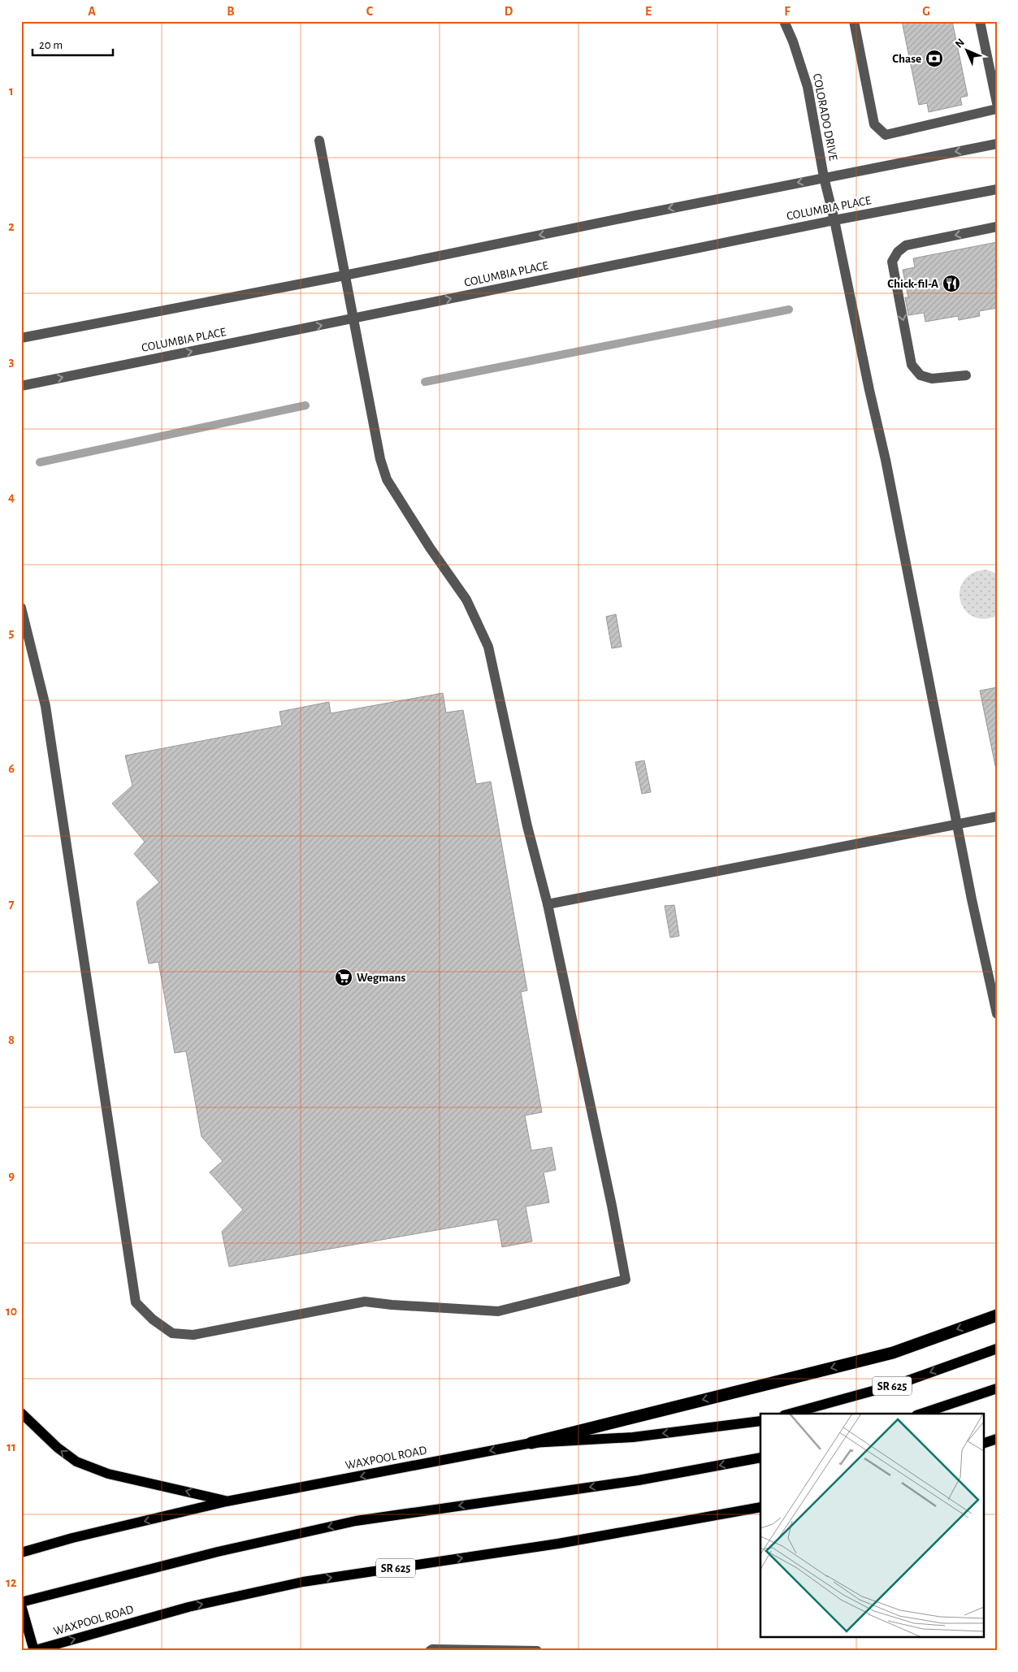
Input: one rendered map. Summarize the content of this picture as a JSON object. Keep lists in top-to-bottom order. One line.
{"streets":{"main road":["SR 625","WAXPOOL ROAD"],"street":["COLORADO DRIVE","COLUMBIA PLACE"]},"crossings":[["COLORADO DRIVE","COLUMBIA PLACE"]],"places":{"bank":["Chase"],"restaurant":["Chick-fil-A"],"supermarket":["Wegmans"]},"scale_bar":"20 m","north":"top left","grid":{"columns":["A","B","C","D","E","F","G"],"rows":["1","2","3","4","5","6","7","8","9","10","11","12"]}}
